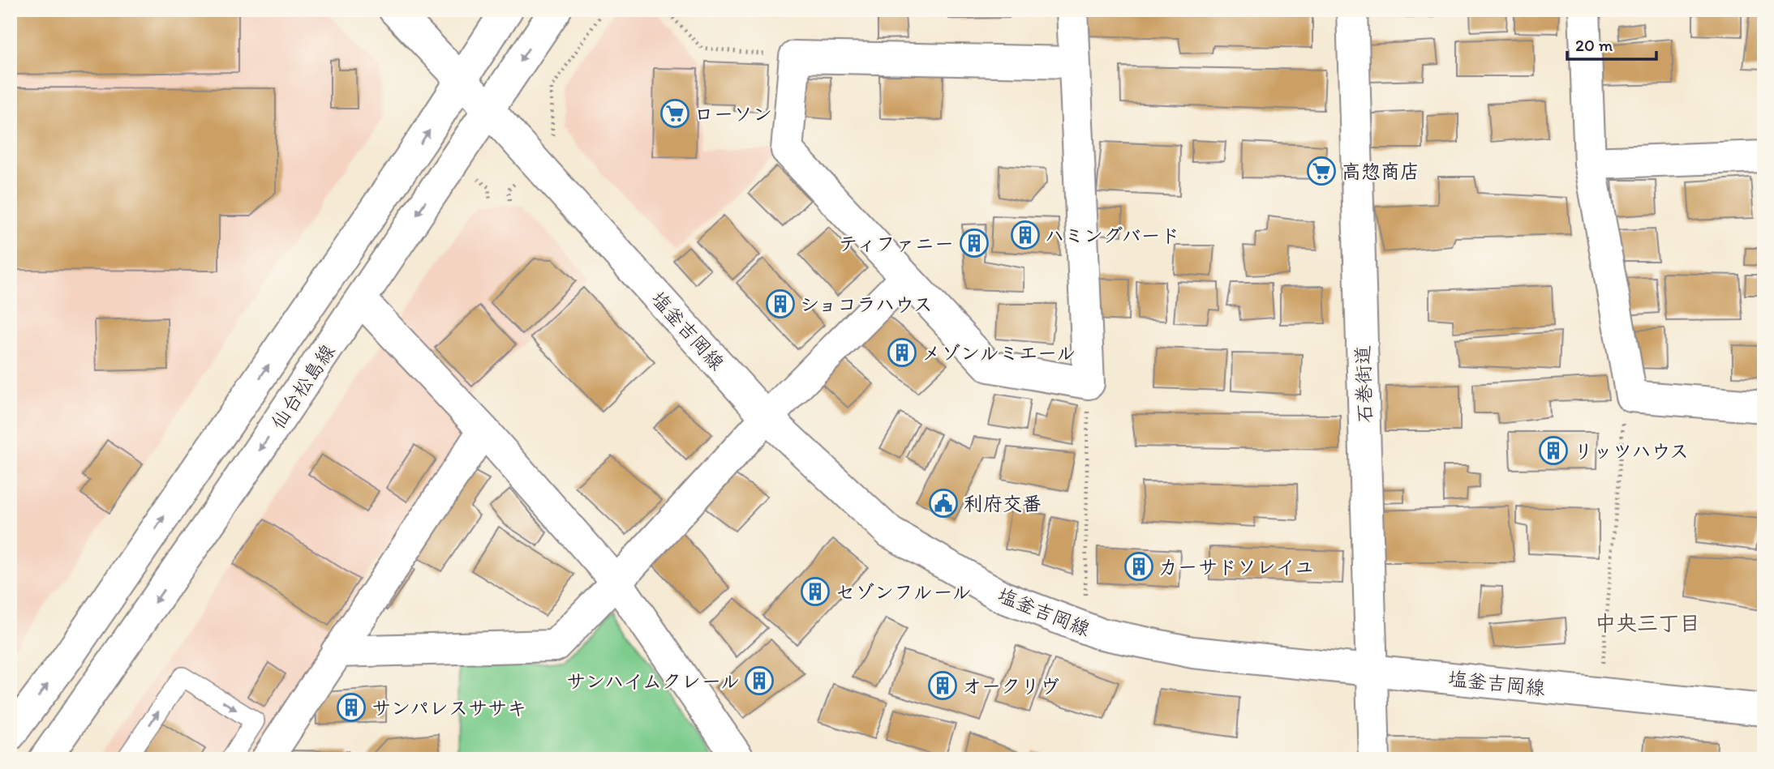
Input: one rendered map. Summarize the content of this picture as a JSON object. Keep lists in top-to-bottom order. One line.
{"streets":{"street":["塩釜吉岡線","石巻街道","仙台松島線"]},"crossings":[["塩釜吉岡線","石巻街道"],["塩釜吉岡線","仙台松島線"]],"districts":["中央三丁目"],"places":{"supermarket":["ローソン","高惣商店"],"building":["ハミングバード","ティファニー","ショコラハウス","メゾンルミエール","リッツハウス","カーサドソレイユ","セゾンフルール","サンハイムクレール","オークリヴ","サンパレスササキ"],"public building":["利府交番"]},"scale_bar":"20 m"}
